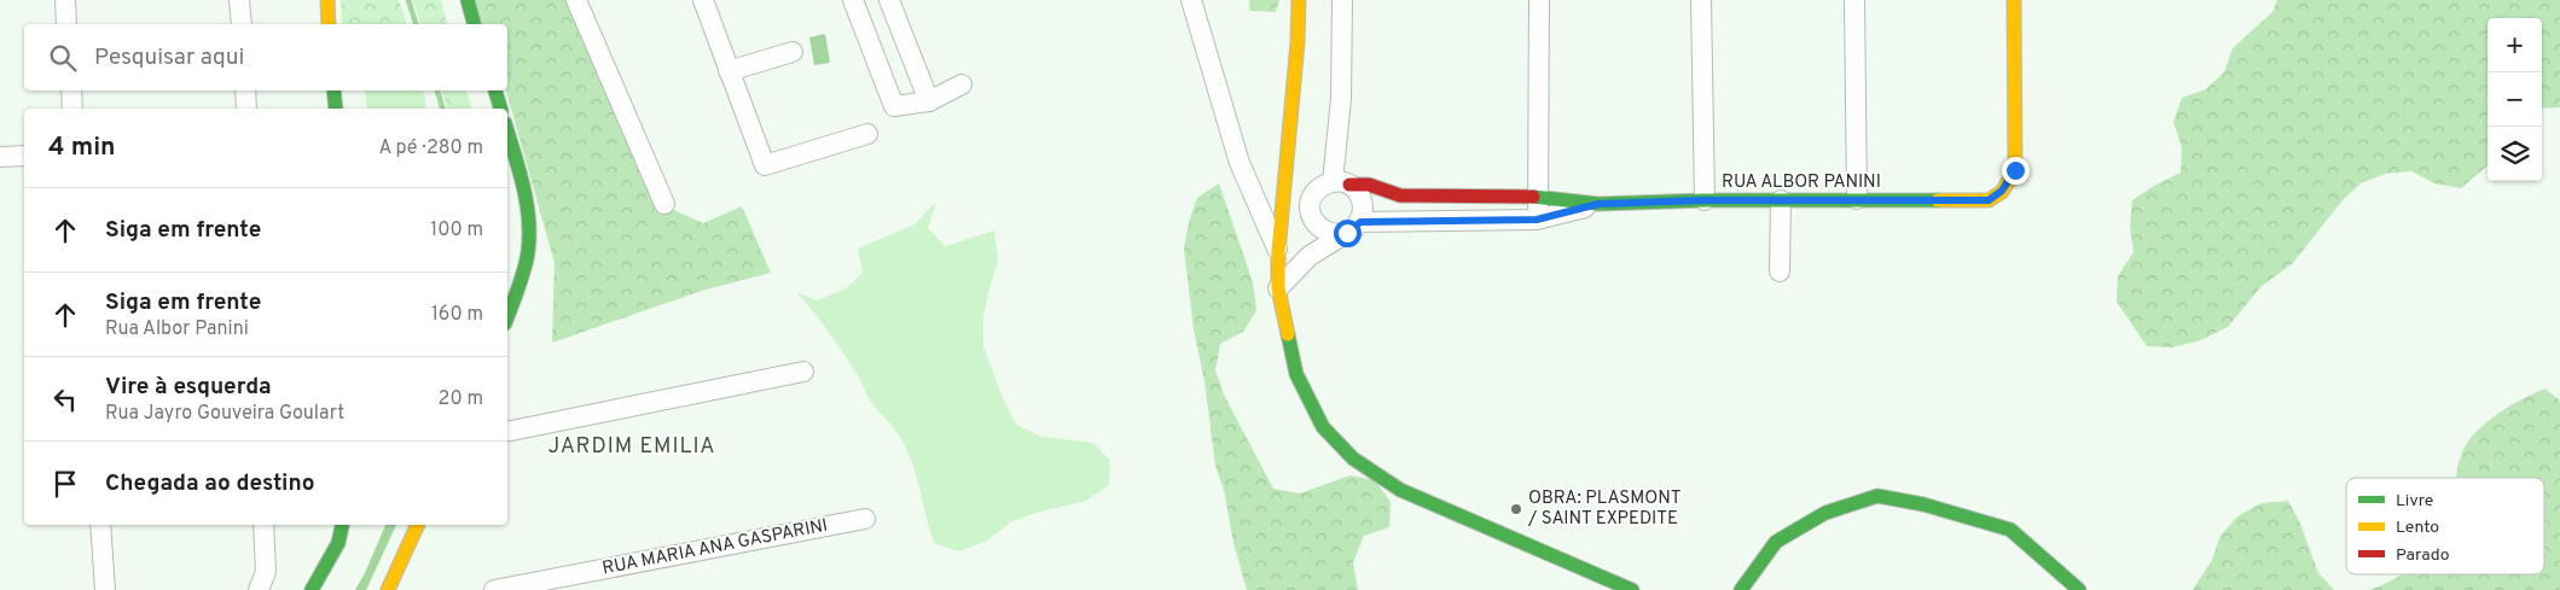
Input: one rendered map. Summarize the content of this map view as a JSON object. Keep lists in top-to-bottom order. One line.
{"streets":{"street":["RUA ALBOR PANINI","RUA MARIA ANA GASPARINI"]},"districts":["JARDIM EMILIA"],"places":["OBRA: PLASMONT / SAINT EXPEDITE"],"legend":["Livre","Lento","Parado"],"page":{"map_buttons":["+","−"],"search":"Pesquisar aqui","heading":["4 min","A pé · 280 m"],"list":[["Siga em frente","100 m"],["Siga em frente","Rua Albor Panini","160 m"],["Vire à esquerda","Rua Jayro Gouveira Goulart","20 m"],"Chegada ao destino"]}}
